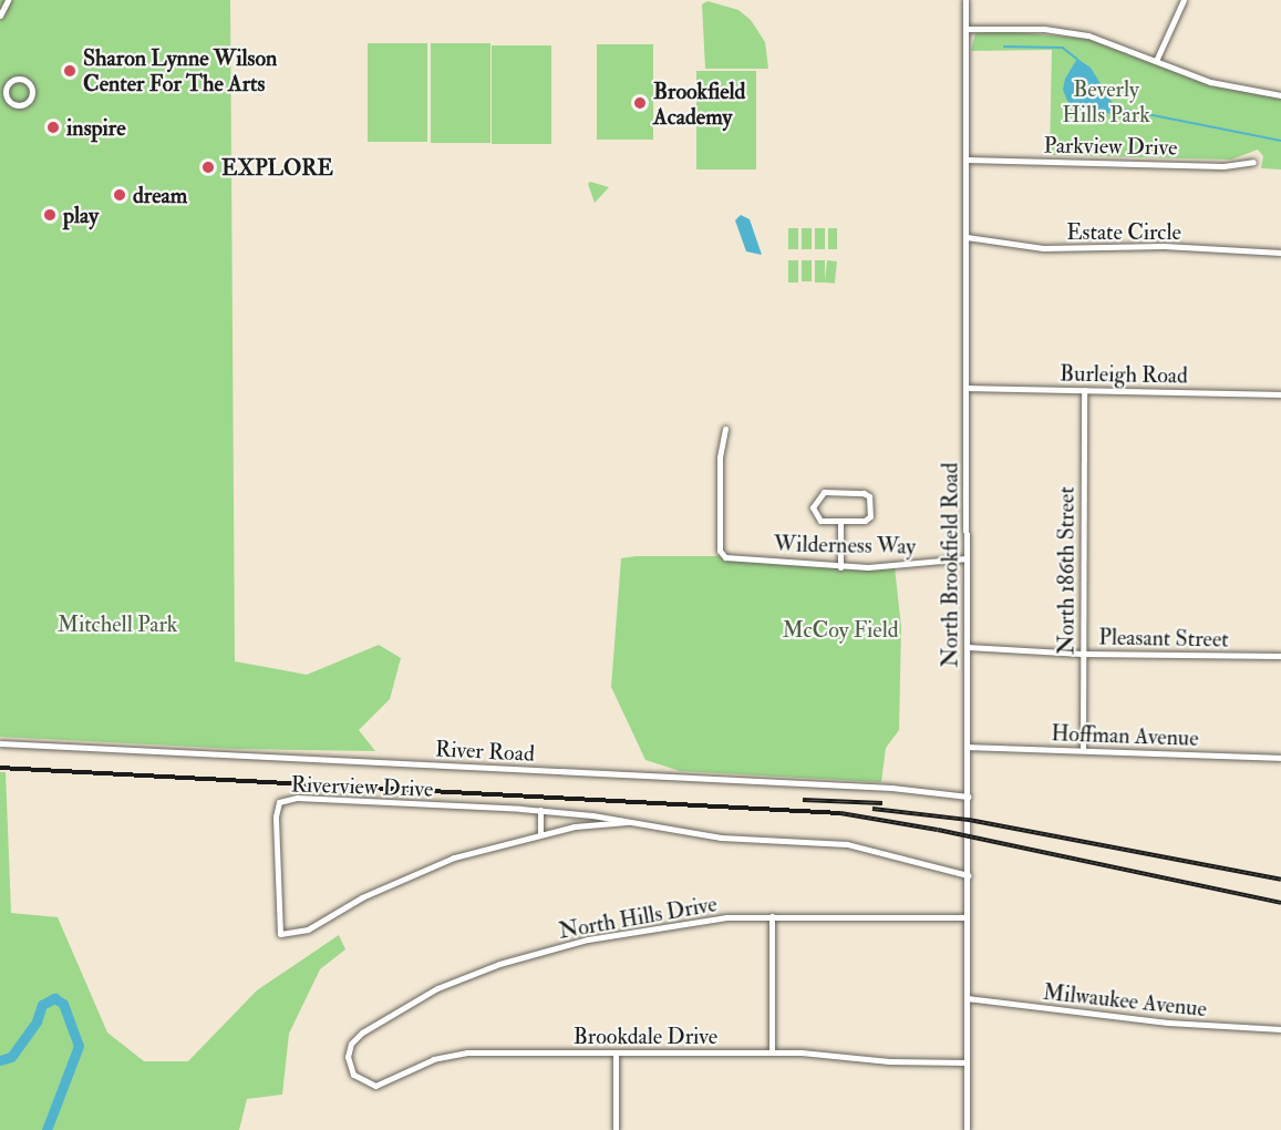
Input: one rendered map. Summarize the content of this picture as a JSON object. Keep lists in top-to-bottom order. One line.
{"streets":{"street":["Parkview Drive","Estate Circle","Burleigh Road","Wilderness Way","North Brookfield Road","North 186th Street","Pleasant Street","Hoffman Avenue","River Road","Riverview Drive","North Hills Drive","Milwaukee Avenue","Brookdale Drive"]},"crossings":[["Parkview Drive","North Brookfield Road"],["Estate Circle","North Brookfield Road"],["Burleigh Road","North Brookfield Road"],["Burleigh Road","North 186th Street"],["Wilderness Way","North Brookfield Road"],["North Brookfield Road","Pleasant Street"],["North Brookfield Road","Hoffman Avenue"],["North Brookfield Road","River Road"],["North Brookfield Road","Riverview Drive"],["North Brookfield Road","North Hills Drive"],["North Brookfield Road","Milwaukee Avenue"],["North Brookfield Road","Brookdale Drive"],["North 186th Street","Pleasant Street"],["North 186th Street","Hoffman Avenue"],["North Hills Drive","Brookdale Drive"]],"parks":["Beverly Hills Park","Mitchell Park","McCoy Field"],"places":["Sharon Lynne Wilson Center For The Arts","Brookfield Academy","inspire","EXPLORE","dream","play"]}
